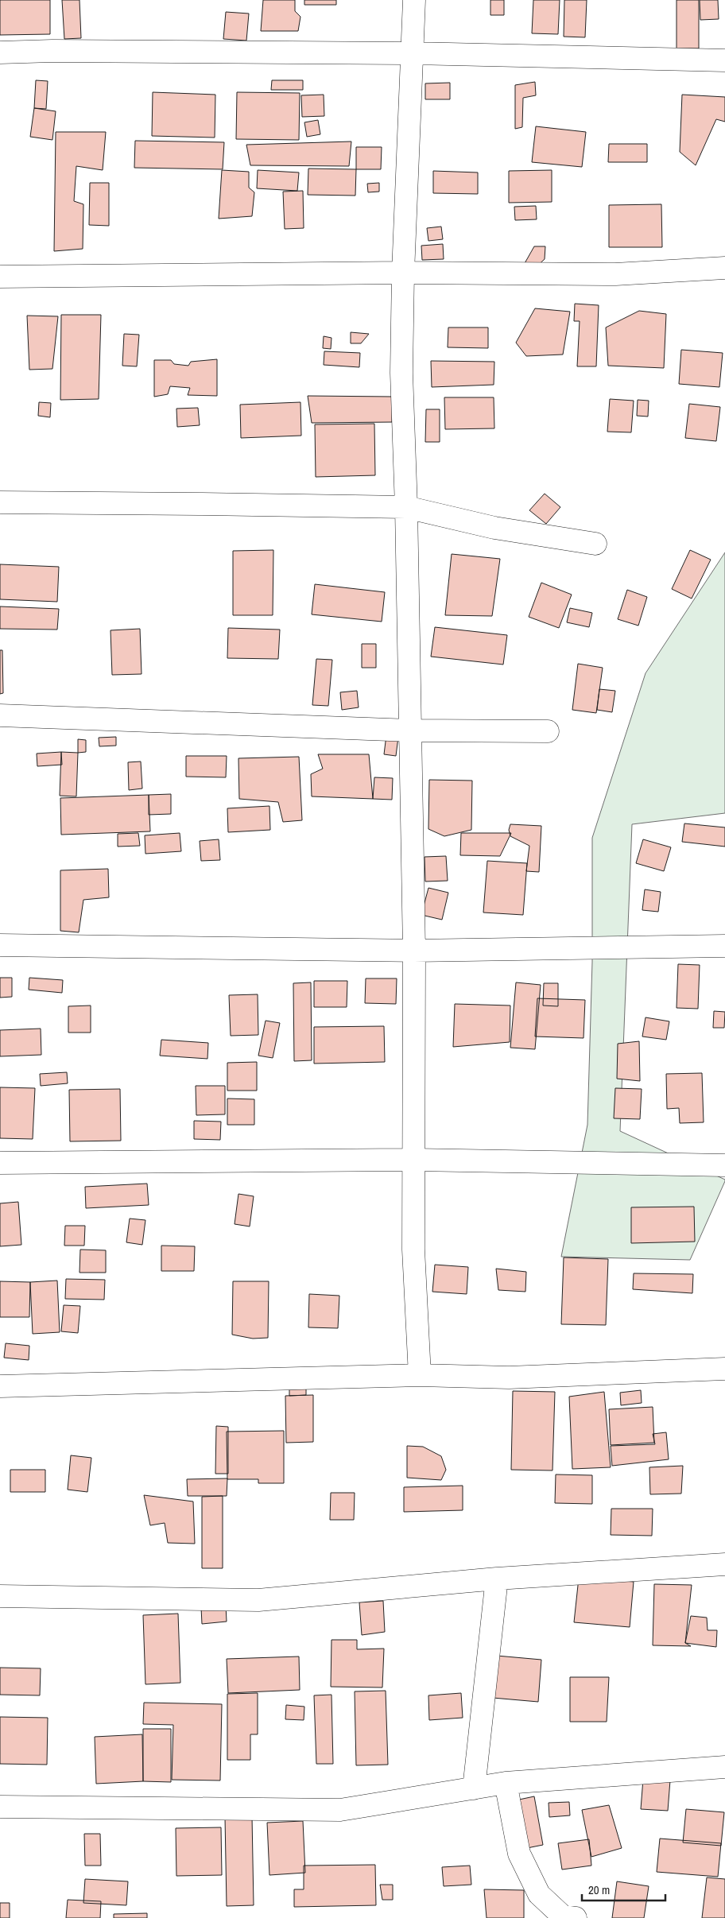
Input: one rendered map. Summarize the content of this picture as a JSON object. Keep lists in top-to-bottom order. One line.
{"scale_bar":"20 m"}
